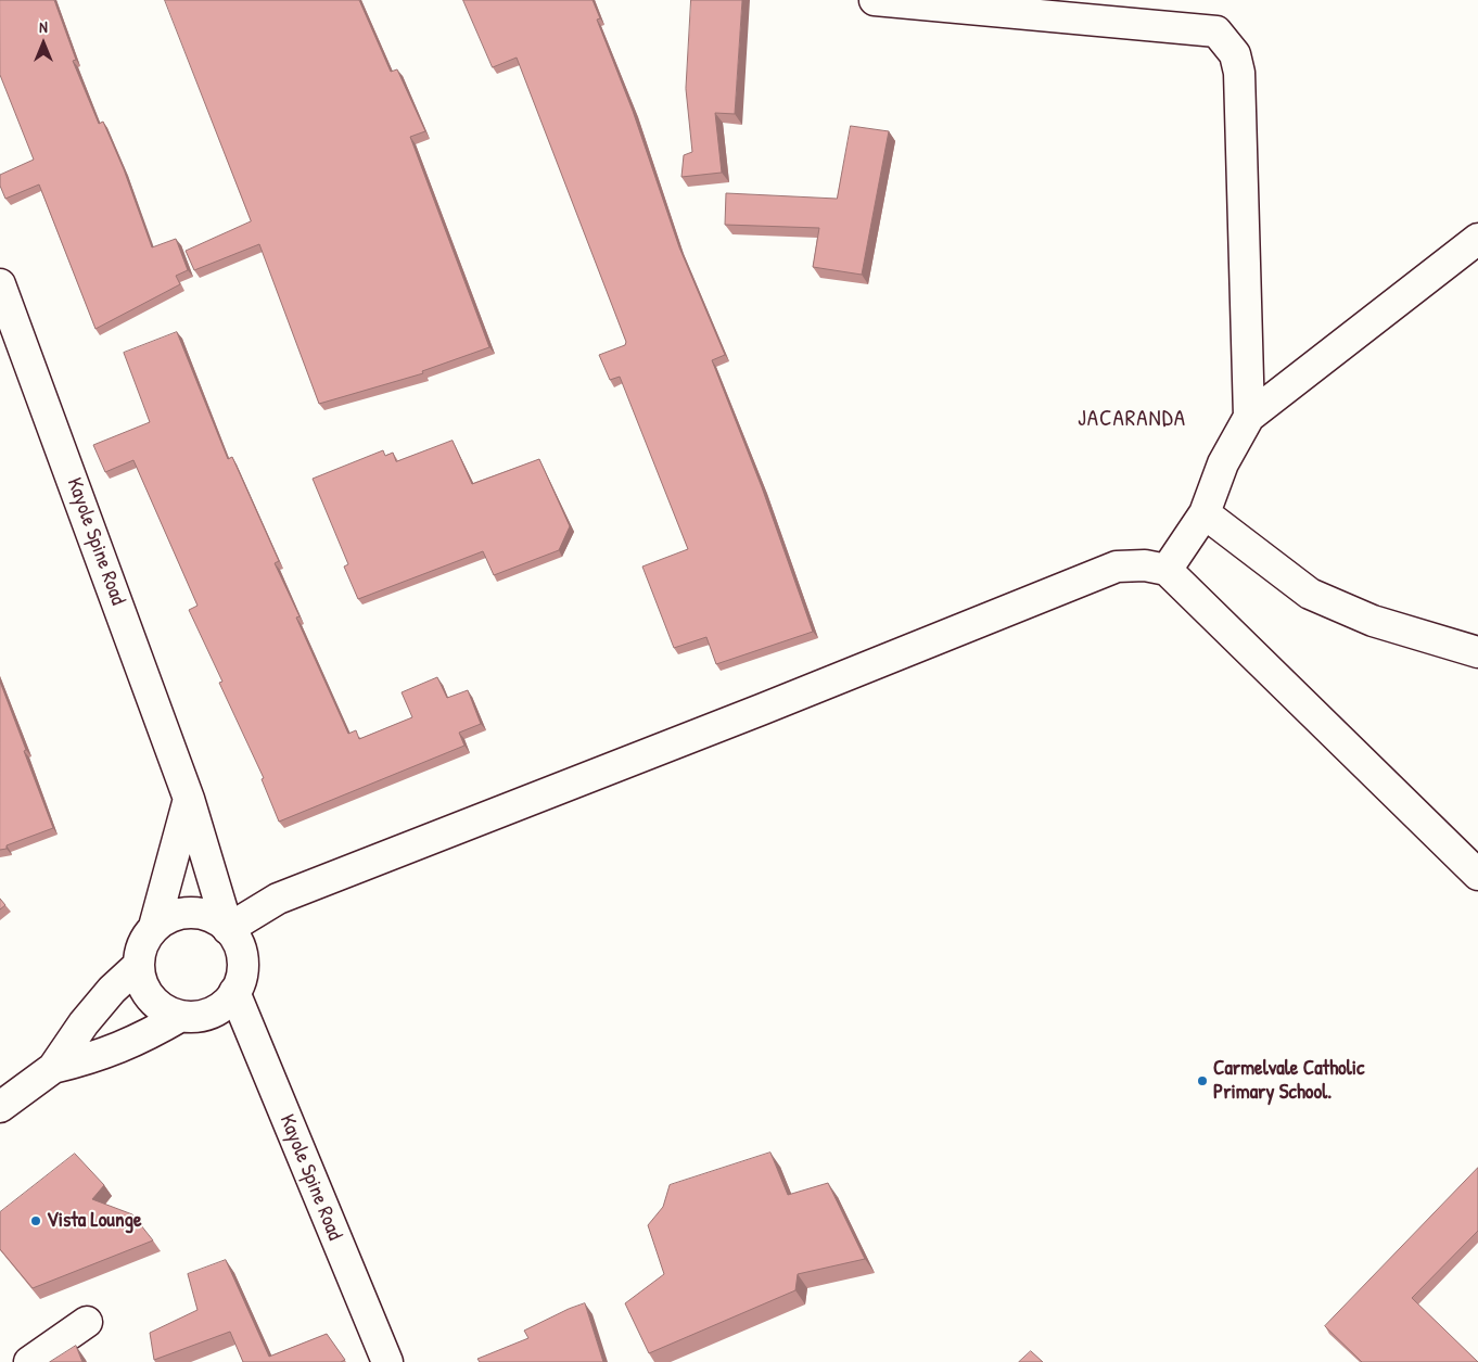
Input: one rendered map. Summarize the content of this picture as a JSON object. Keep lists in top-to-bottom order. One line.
{"streets":{"street":["Kayole Spine Road"]},"districts":["JACARANDA"],"places":["Carmelvale Catholic Primary School.","Vista Lounge"],"north":"top"}
